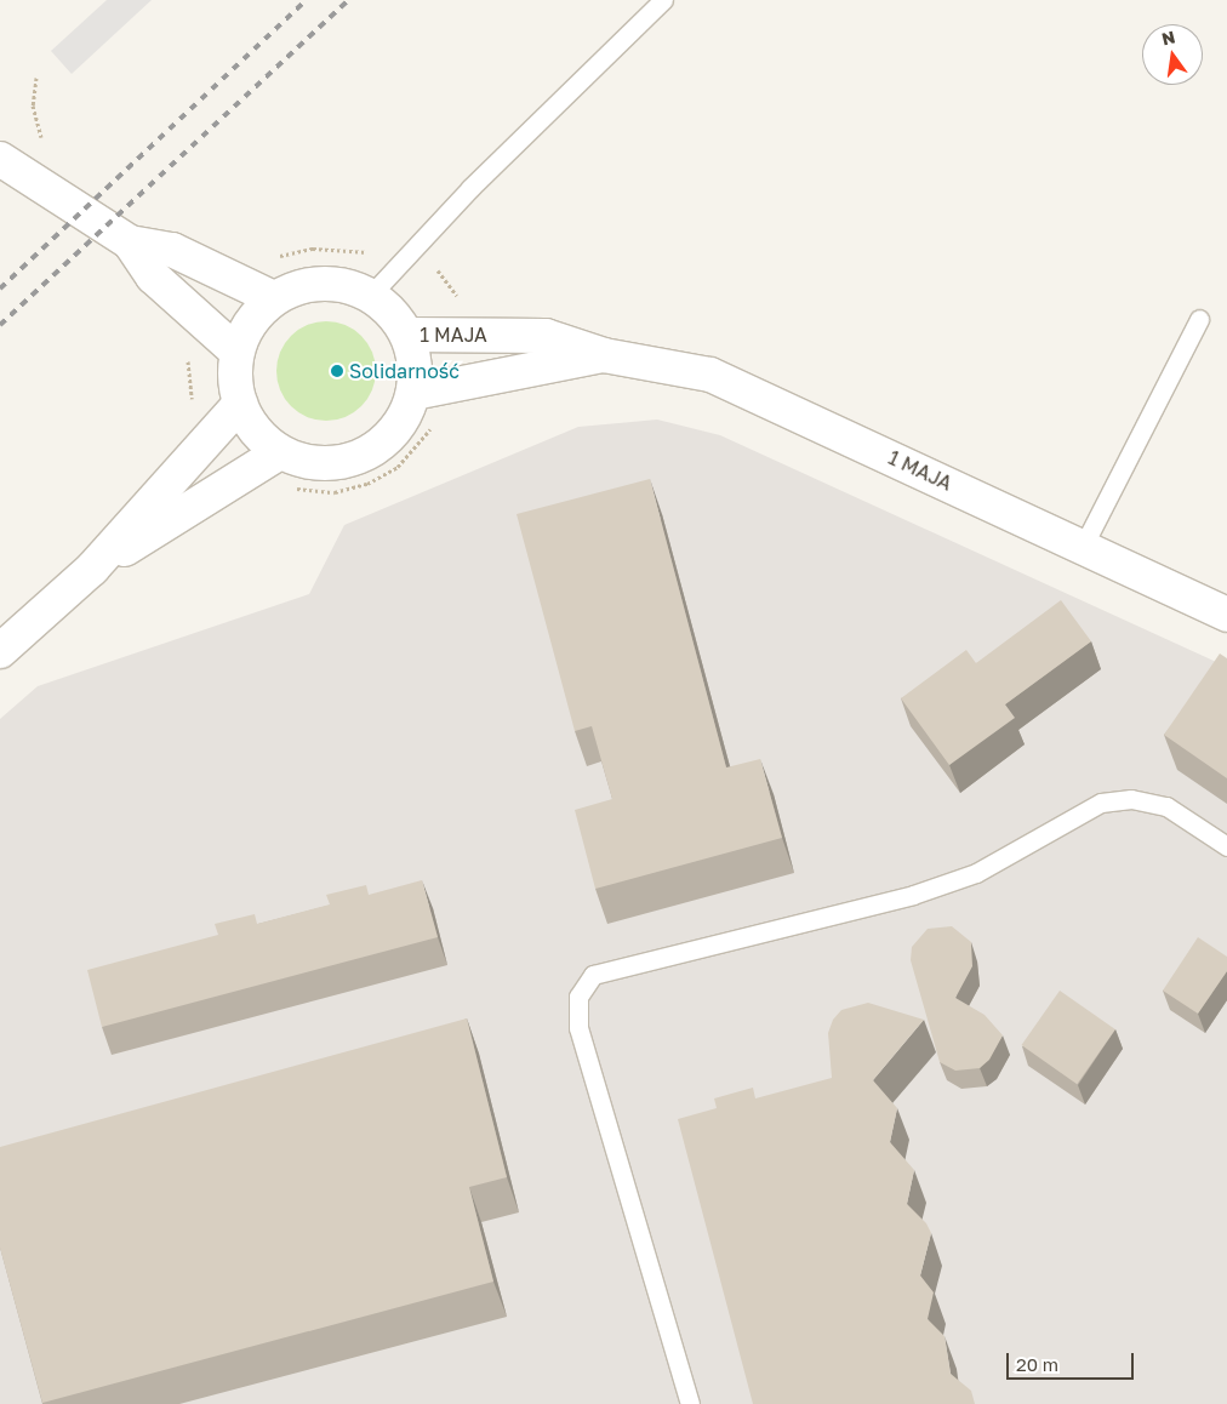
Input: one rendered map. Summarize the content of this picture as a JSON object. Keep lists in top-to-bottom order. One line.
{"streets":{"street":["1 MAJA"]},"places":["Solidarność"],"scale_bar":"20 m","north":"top"}
